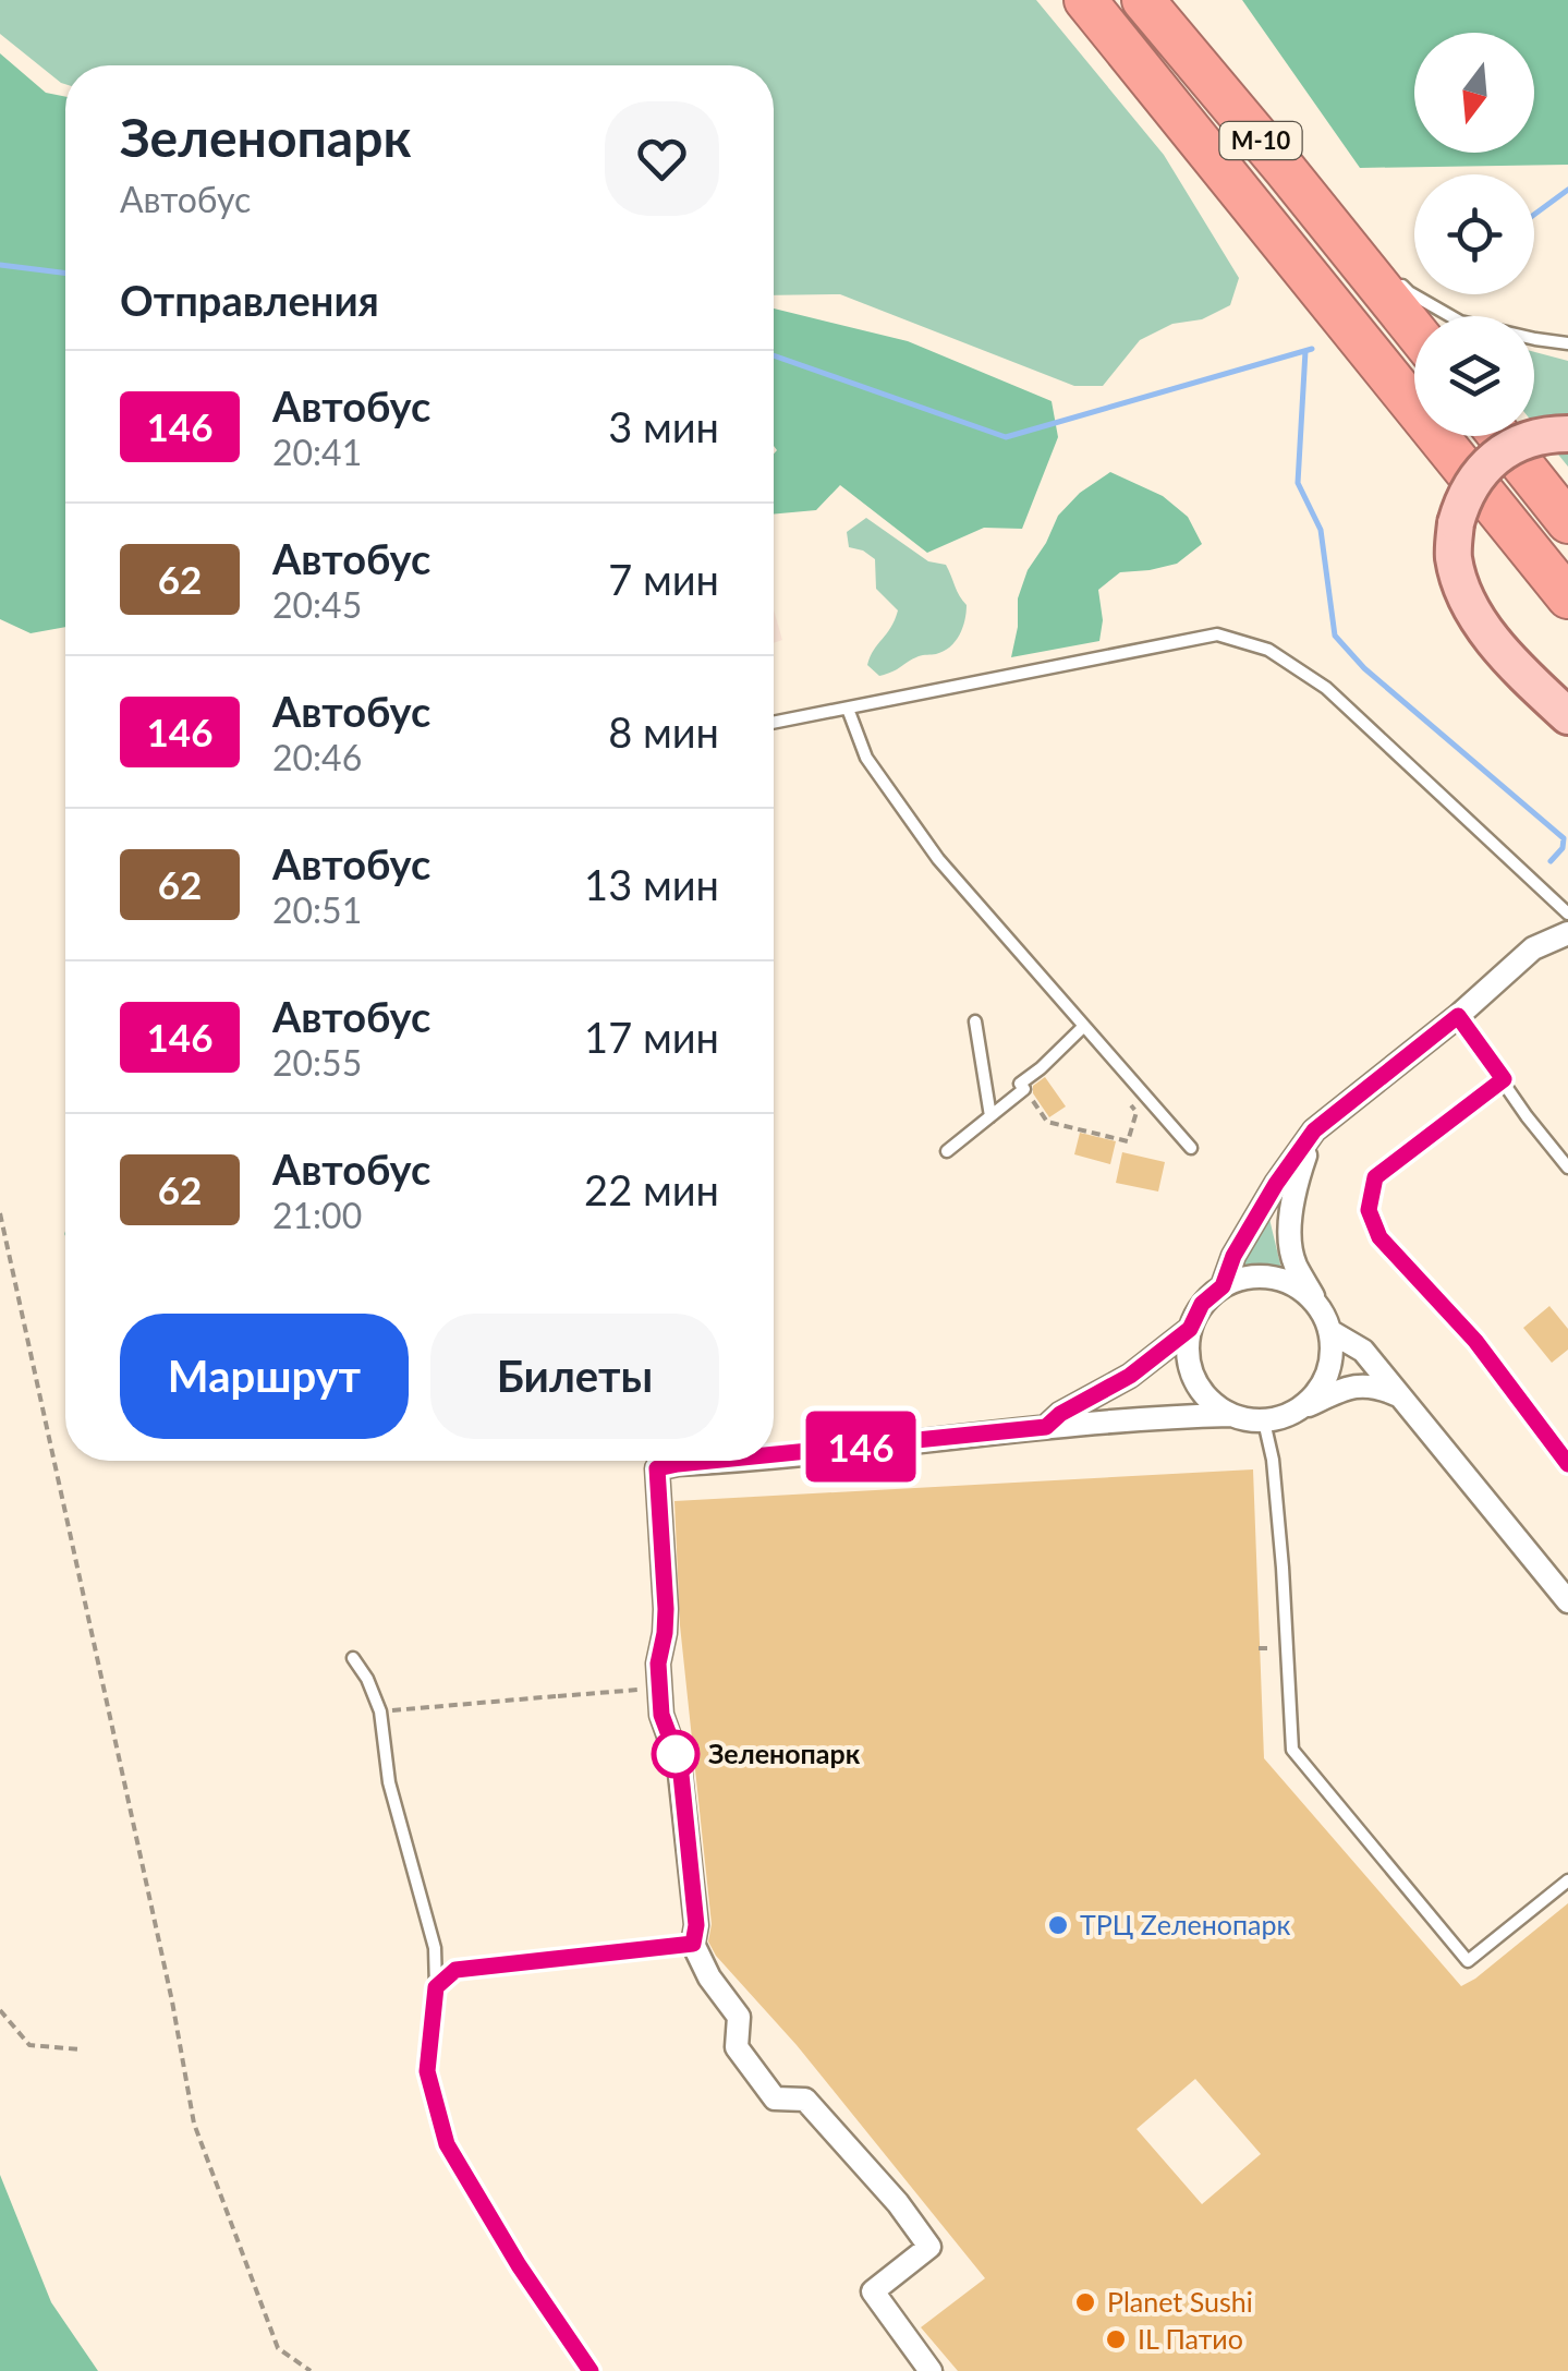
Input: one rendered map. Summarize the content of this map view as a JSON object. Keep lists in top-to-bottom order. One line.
{"streets":{"highway":["М-10"]},"places":["Зеленопарк","ТРЦ Zеленопарк","Planet Sushi","IL Патио"],"lines":["bus line 146"],"north":"bottom","page":{"on_map":"146","heading":[["Зеленопарк","Автобус"],"Отправления"],"list":[{"mark":"146","name":"Автобус","note":"20:41","value":"3 мин"},{"mark":"62","name":"Автобус","note":"20:45","value":"7 мин"},{"mark":"146","name":"Автобус","note":"20:46","value":"8 мин"},{"mark":"62","name":"Автобус","note":"20:51","value":"13 мин"},{"mark":"146","name":"Автобус","note":"20:55","value":"17 мин"},{"mark":"62","name":"Автобус","note":"21:00","value":"22 мин"}],"buttons":["Маршрут","Билеты"]}}
